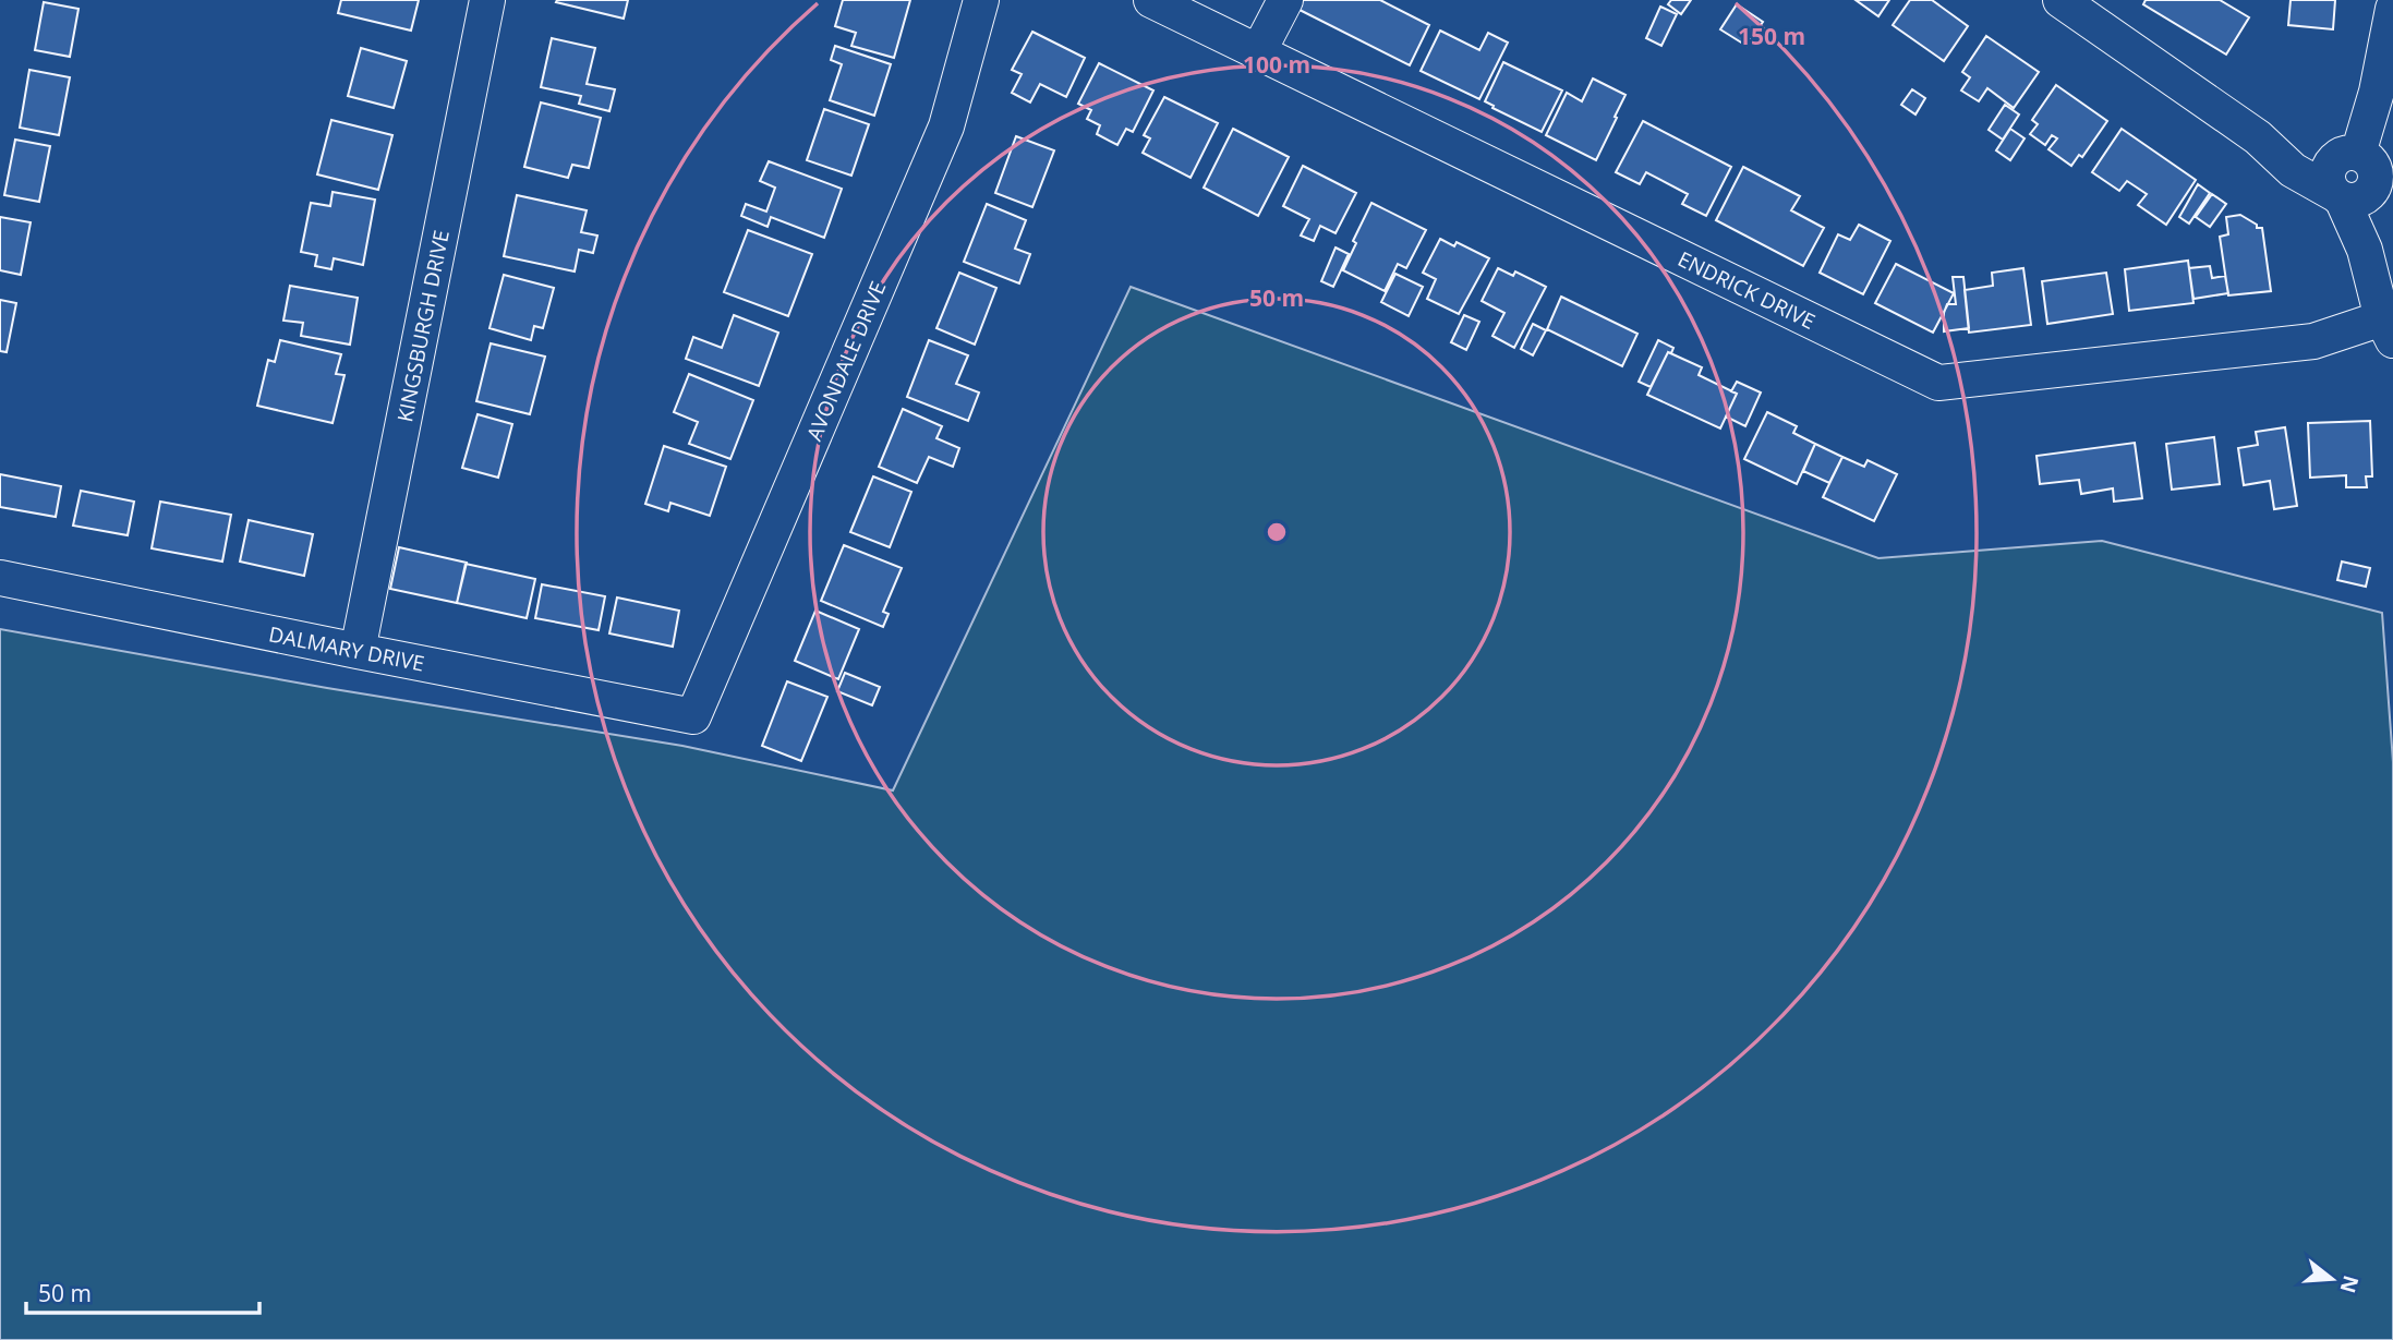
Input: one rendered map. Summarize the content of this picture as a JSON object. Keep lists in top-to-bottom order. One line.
{"streets":{"street":["ENDRICK DRIVE","KINGSBURGH DRIVE","AVONDALE DRIVE","DALMARY DRIVE"]},"crossings":[["KINGSBURGH DRIVE","DALMARY DRIVE"],["AVONDALE DRIVE","DALMARY DRIVE"]],"scale_bar":"50 m","north":"right","rings":["150 m","100 m","50 m"]}
